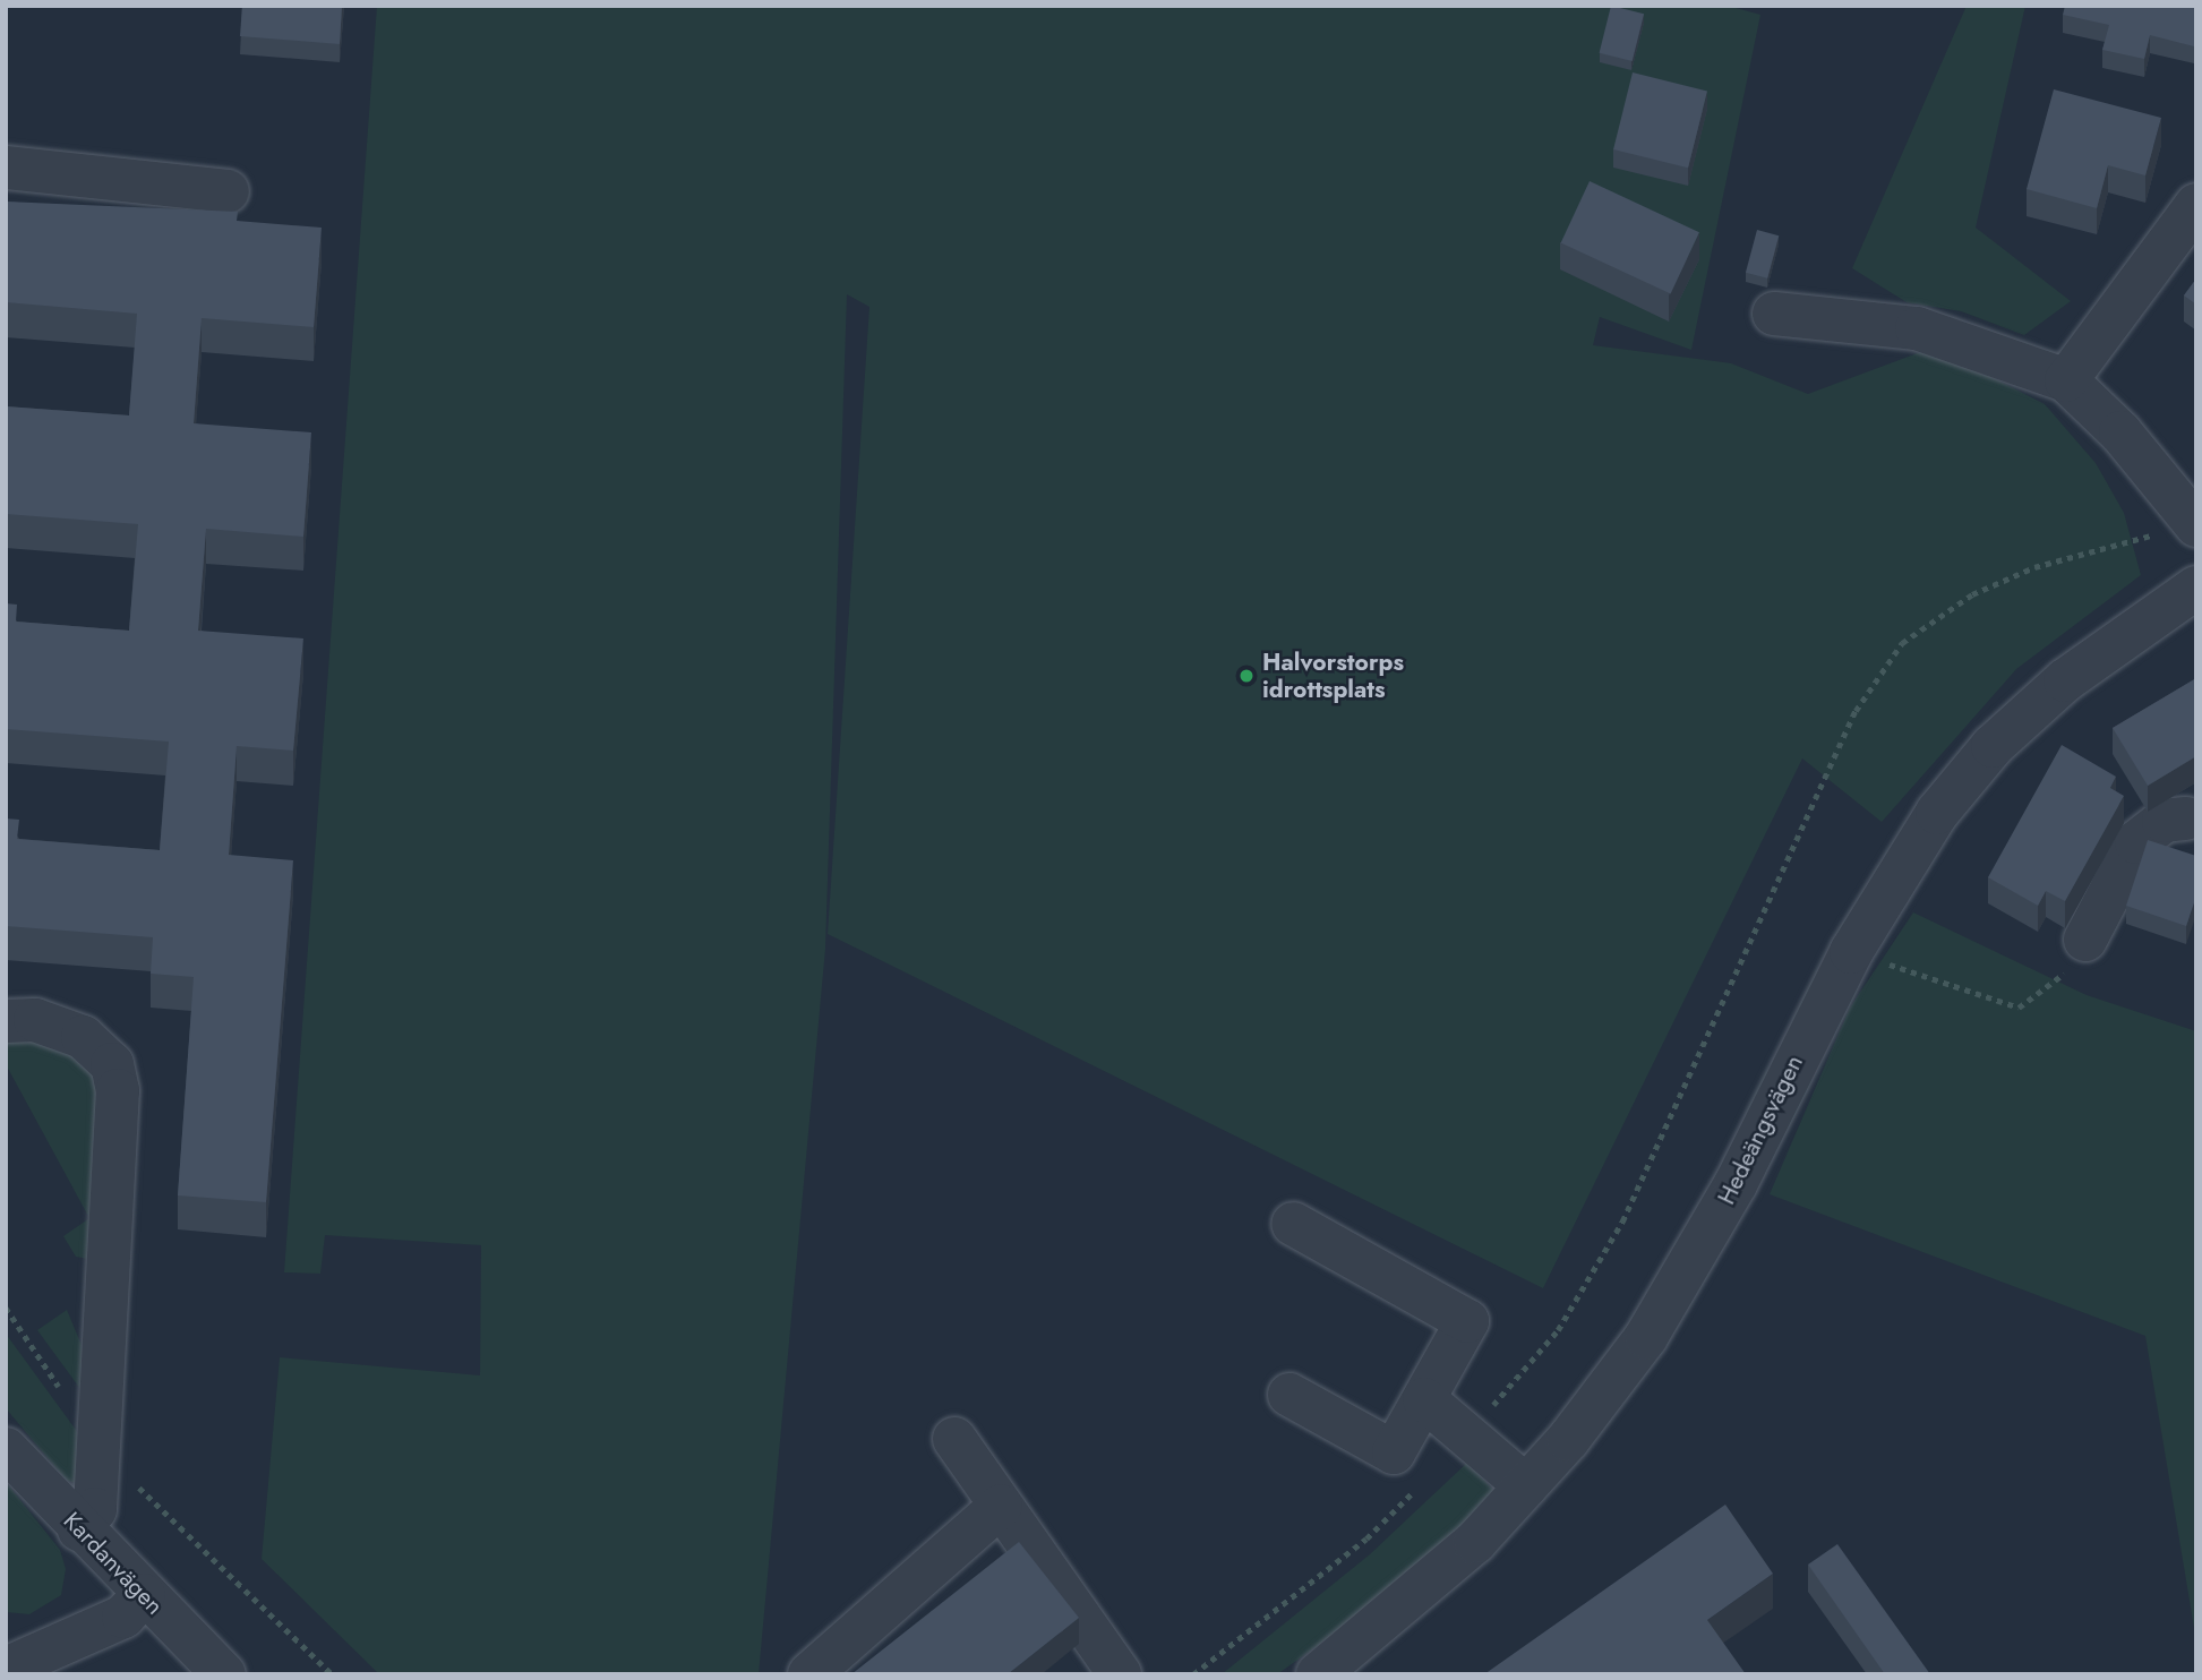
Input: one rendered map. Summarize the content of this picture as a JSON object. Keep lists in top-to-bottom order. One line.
{"streets":{"street":["Hedeängsvägen","Kardanvägen"]},"places":["Halvorstorps idrottsplats"]}
